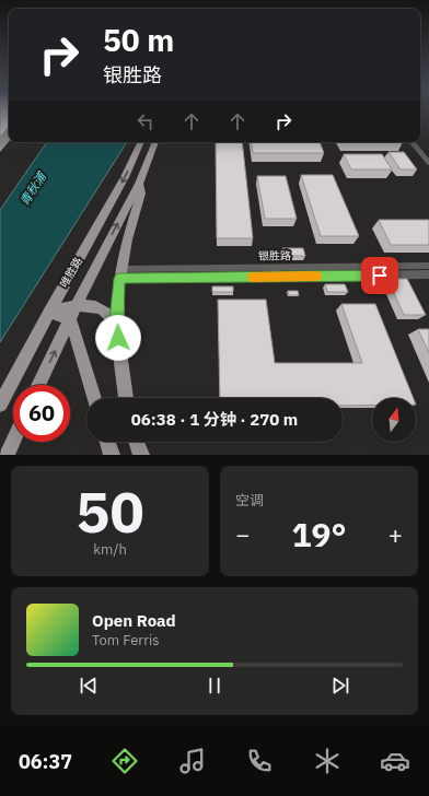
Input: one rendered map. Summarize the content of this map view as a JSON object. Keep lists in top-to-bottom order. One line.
{"streets":{"main road":["唯胜路"],"street":["银胜路"]},"water":["青秋浦"],"north":"top","page":{"turn":["50 m","银胜路"],"limit":"60","trip":"06:38 · 1 分钟 · 270 m","tile":[["50","km/h"],"空调"],"heat":["−","19°","+"],"song":["Open Road","Tom Ferris"],"tabs":"06:37"}}
